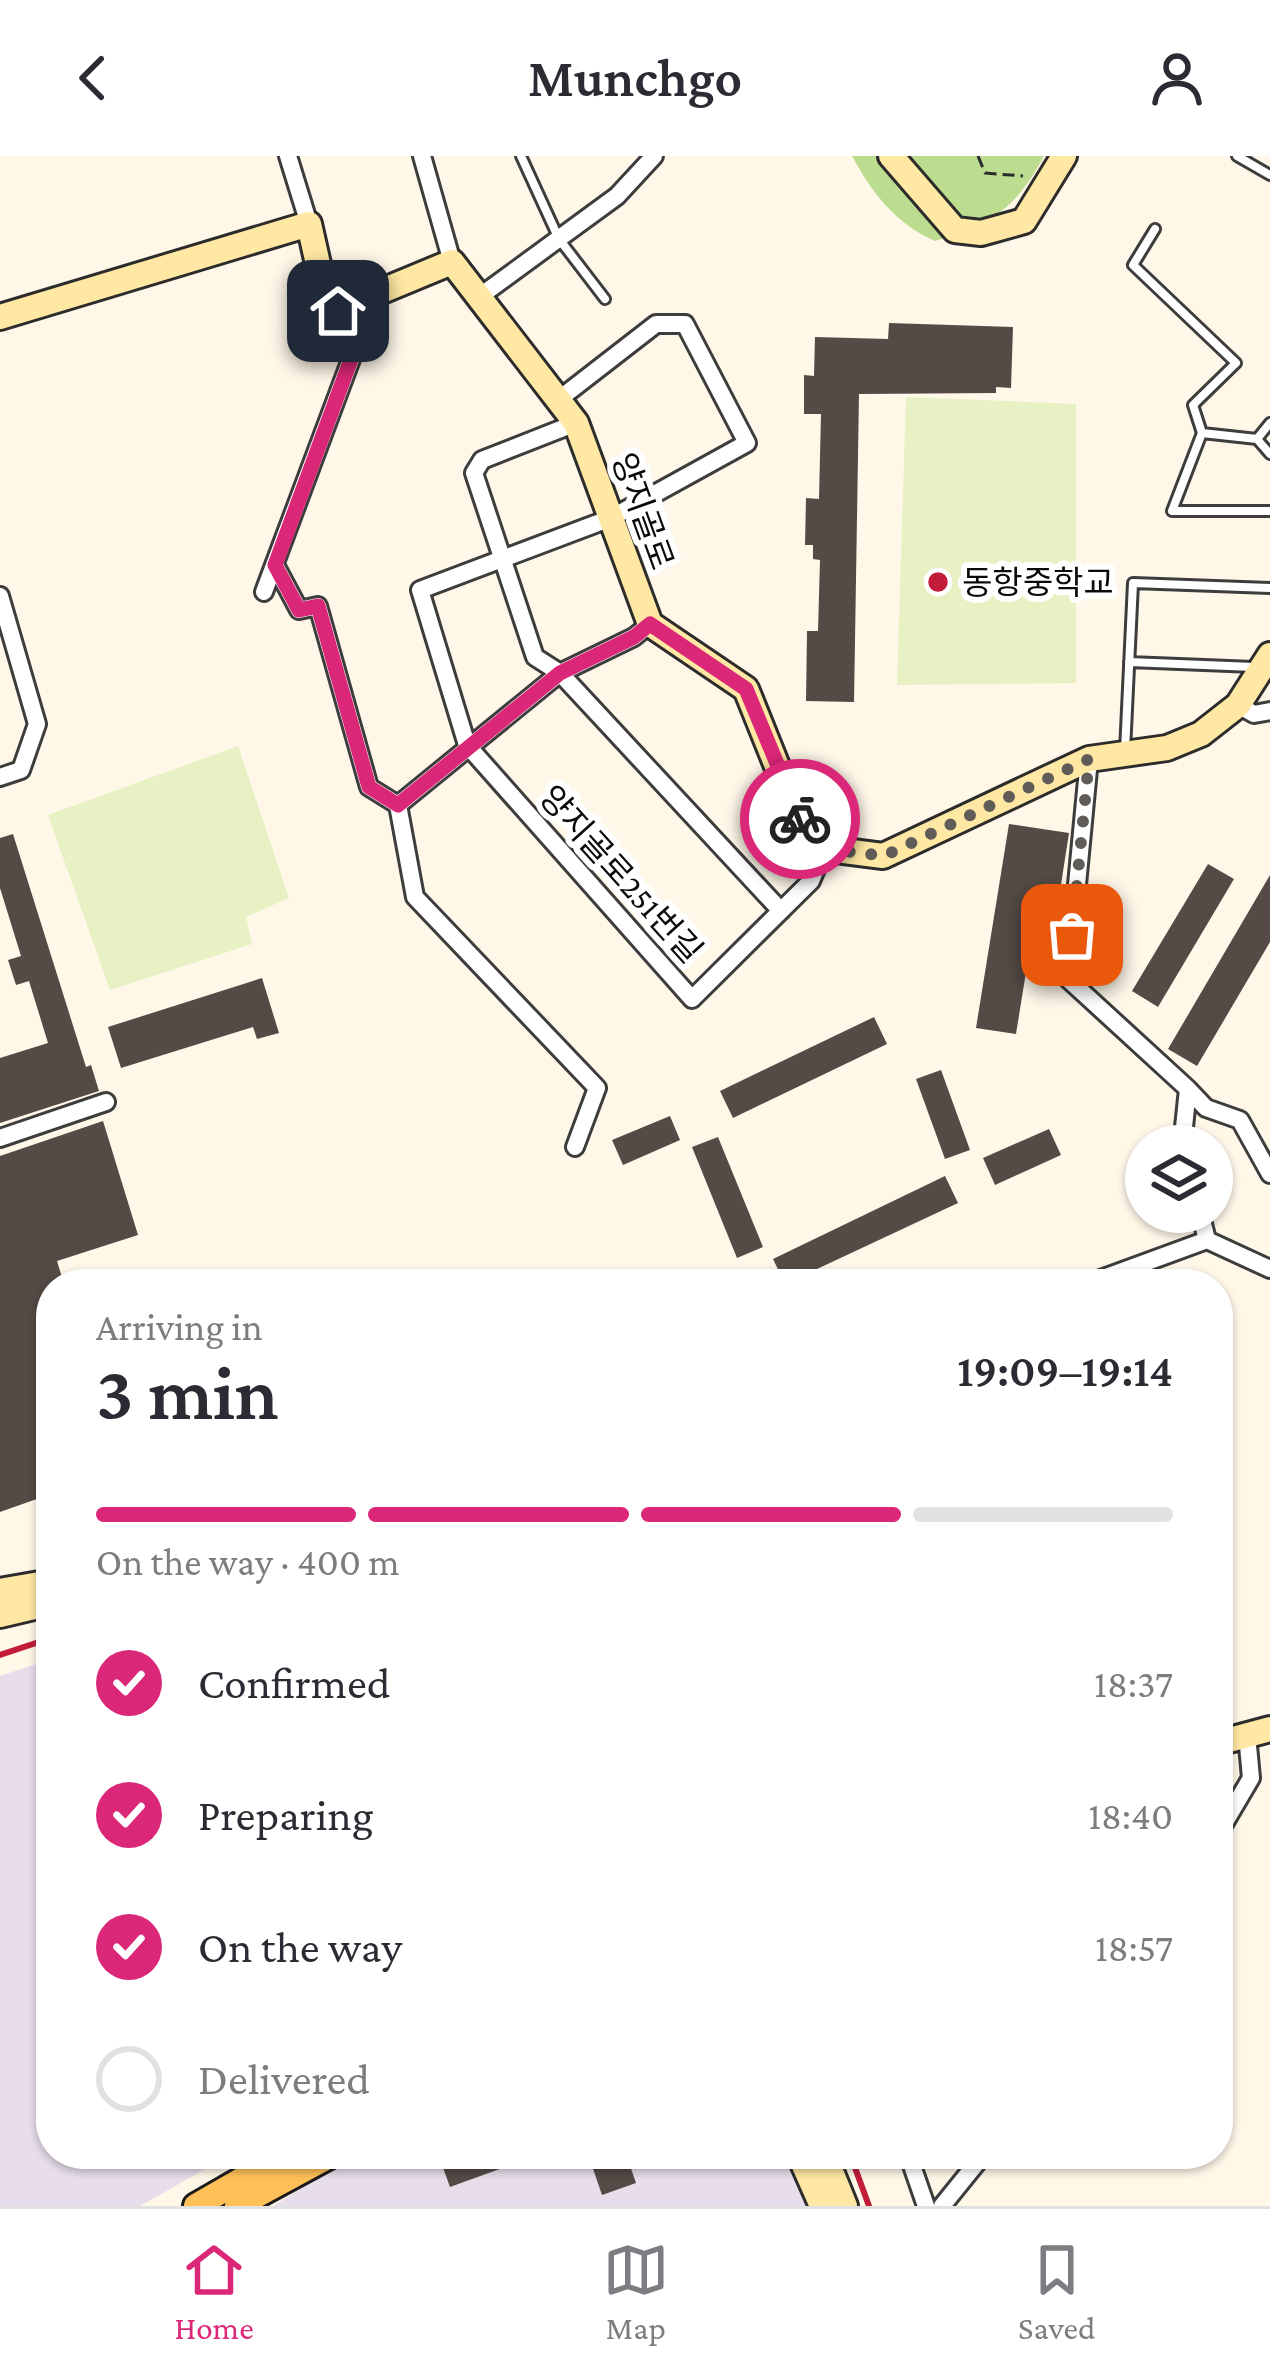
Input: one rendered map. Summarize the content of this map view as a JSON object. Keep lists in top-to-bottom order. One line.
{"streets":{"street":["양지골로","양지골로251번길"]},"crossings":[["양지골로","양지골로251번길"]],"places":["동항중학교"],"page":{"header":"Munchgo","heading":["3 min","Arriving in","19:09–19:14"],"bar":"On the way · 400 m","list":[["Confirmed","18:37"],["Preparing","18:40"],["On the way","18:57"],"Delivered"],"tabs":["Home","Map","Saved"]}}
